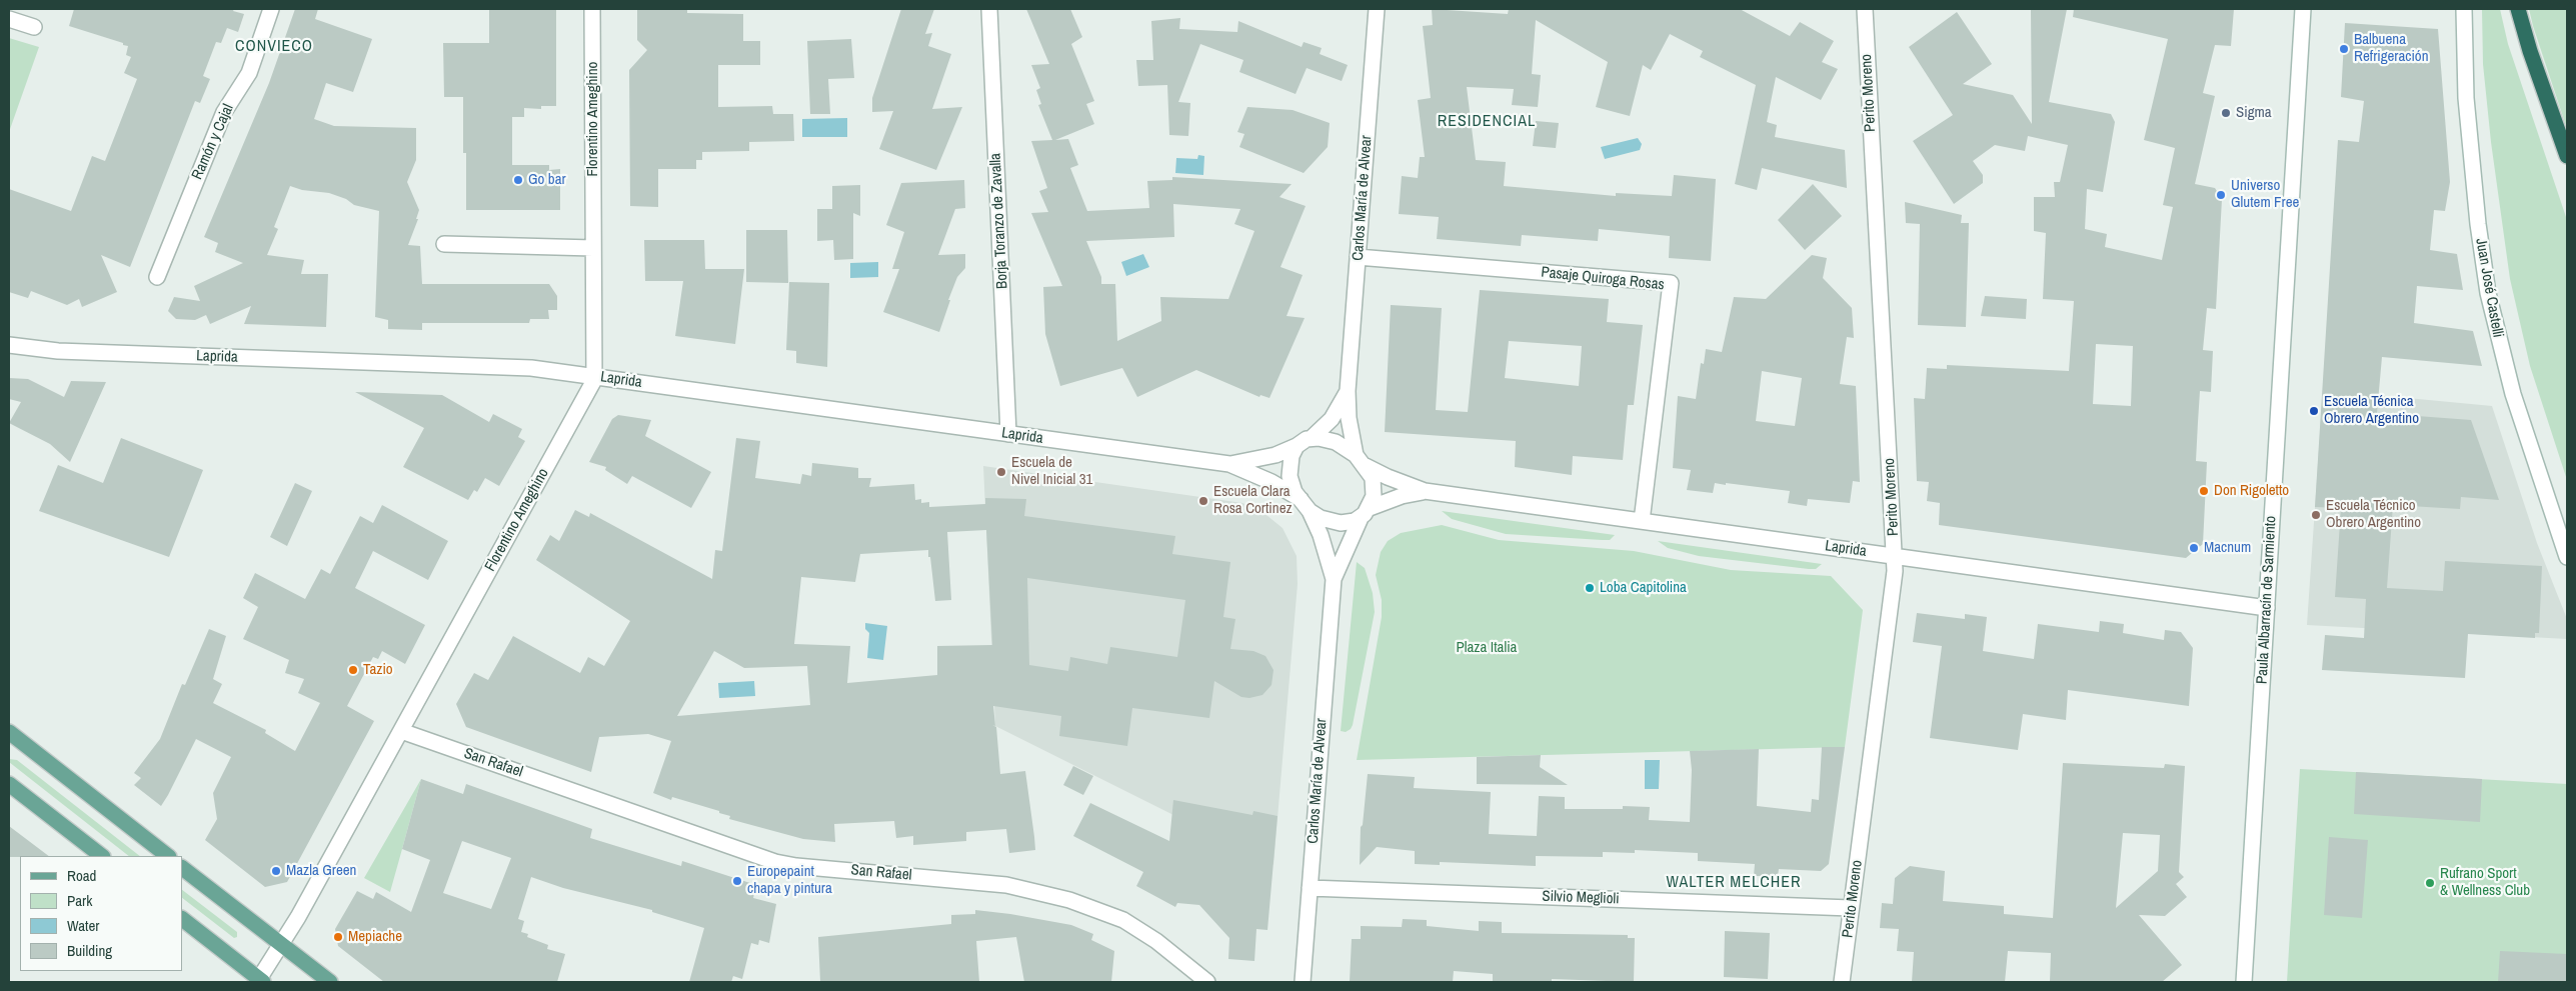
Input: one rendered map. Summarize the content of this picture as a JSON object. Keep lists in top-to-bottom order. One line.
{"streets":{"street":["Perito Moreno","Florentino Ameghino","Ramón y Cajal","Carlos María de Alvear","Borja Toranzo de Zavalla","Pasaje Quiroga Rosas","Juan José Castelli","Laprida","Paula Albarracín de Sarmiento","San Rafael","Silvio Meglioli"]},"crossings":[["Perito Moreno","Laprida"],["Perito Moreno","Silvio Meglioli"],["Florentino Ameghino","Laprida"],["Florentino Ameghino","San Rafael"],["Carlos María de Alvear","Pasaje Quiroga Rosas"],["Carlos María de Alvear","Laprida"],["Carlos María de Alvear","Silvio Meglioli"],["Borja Toranzo de Zavalla","Laprida"],["Pasaje Quiroga Rosas","Laprida"],["Laprida","Paula Albarracín de Sarmiento"]],"districts":["CONVIECO","RESIDENCIAL","WALTER MELCHER"],"parks":["Plaza Italia"],"places":["Balbuena Refrigeración","Sigma","Go bar","Universo Glutem Free","Escuela Técnica Obrero Argentino","Escuela de Nivel Inicial 31","Don Rigoletto","Escuela Clara Rosa Cortinez","Escuela Técnico Obrero Argentino","Macnum","Loba Capitolina","Tazio","Mazla Green","Europepaint chapa y pintura","Rufrano Sport & Wellness Club","Mepiache"],"legend":["Road","Park","Water","Building"]}
